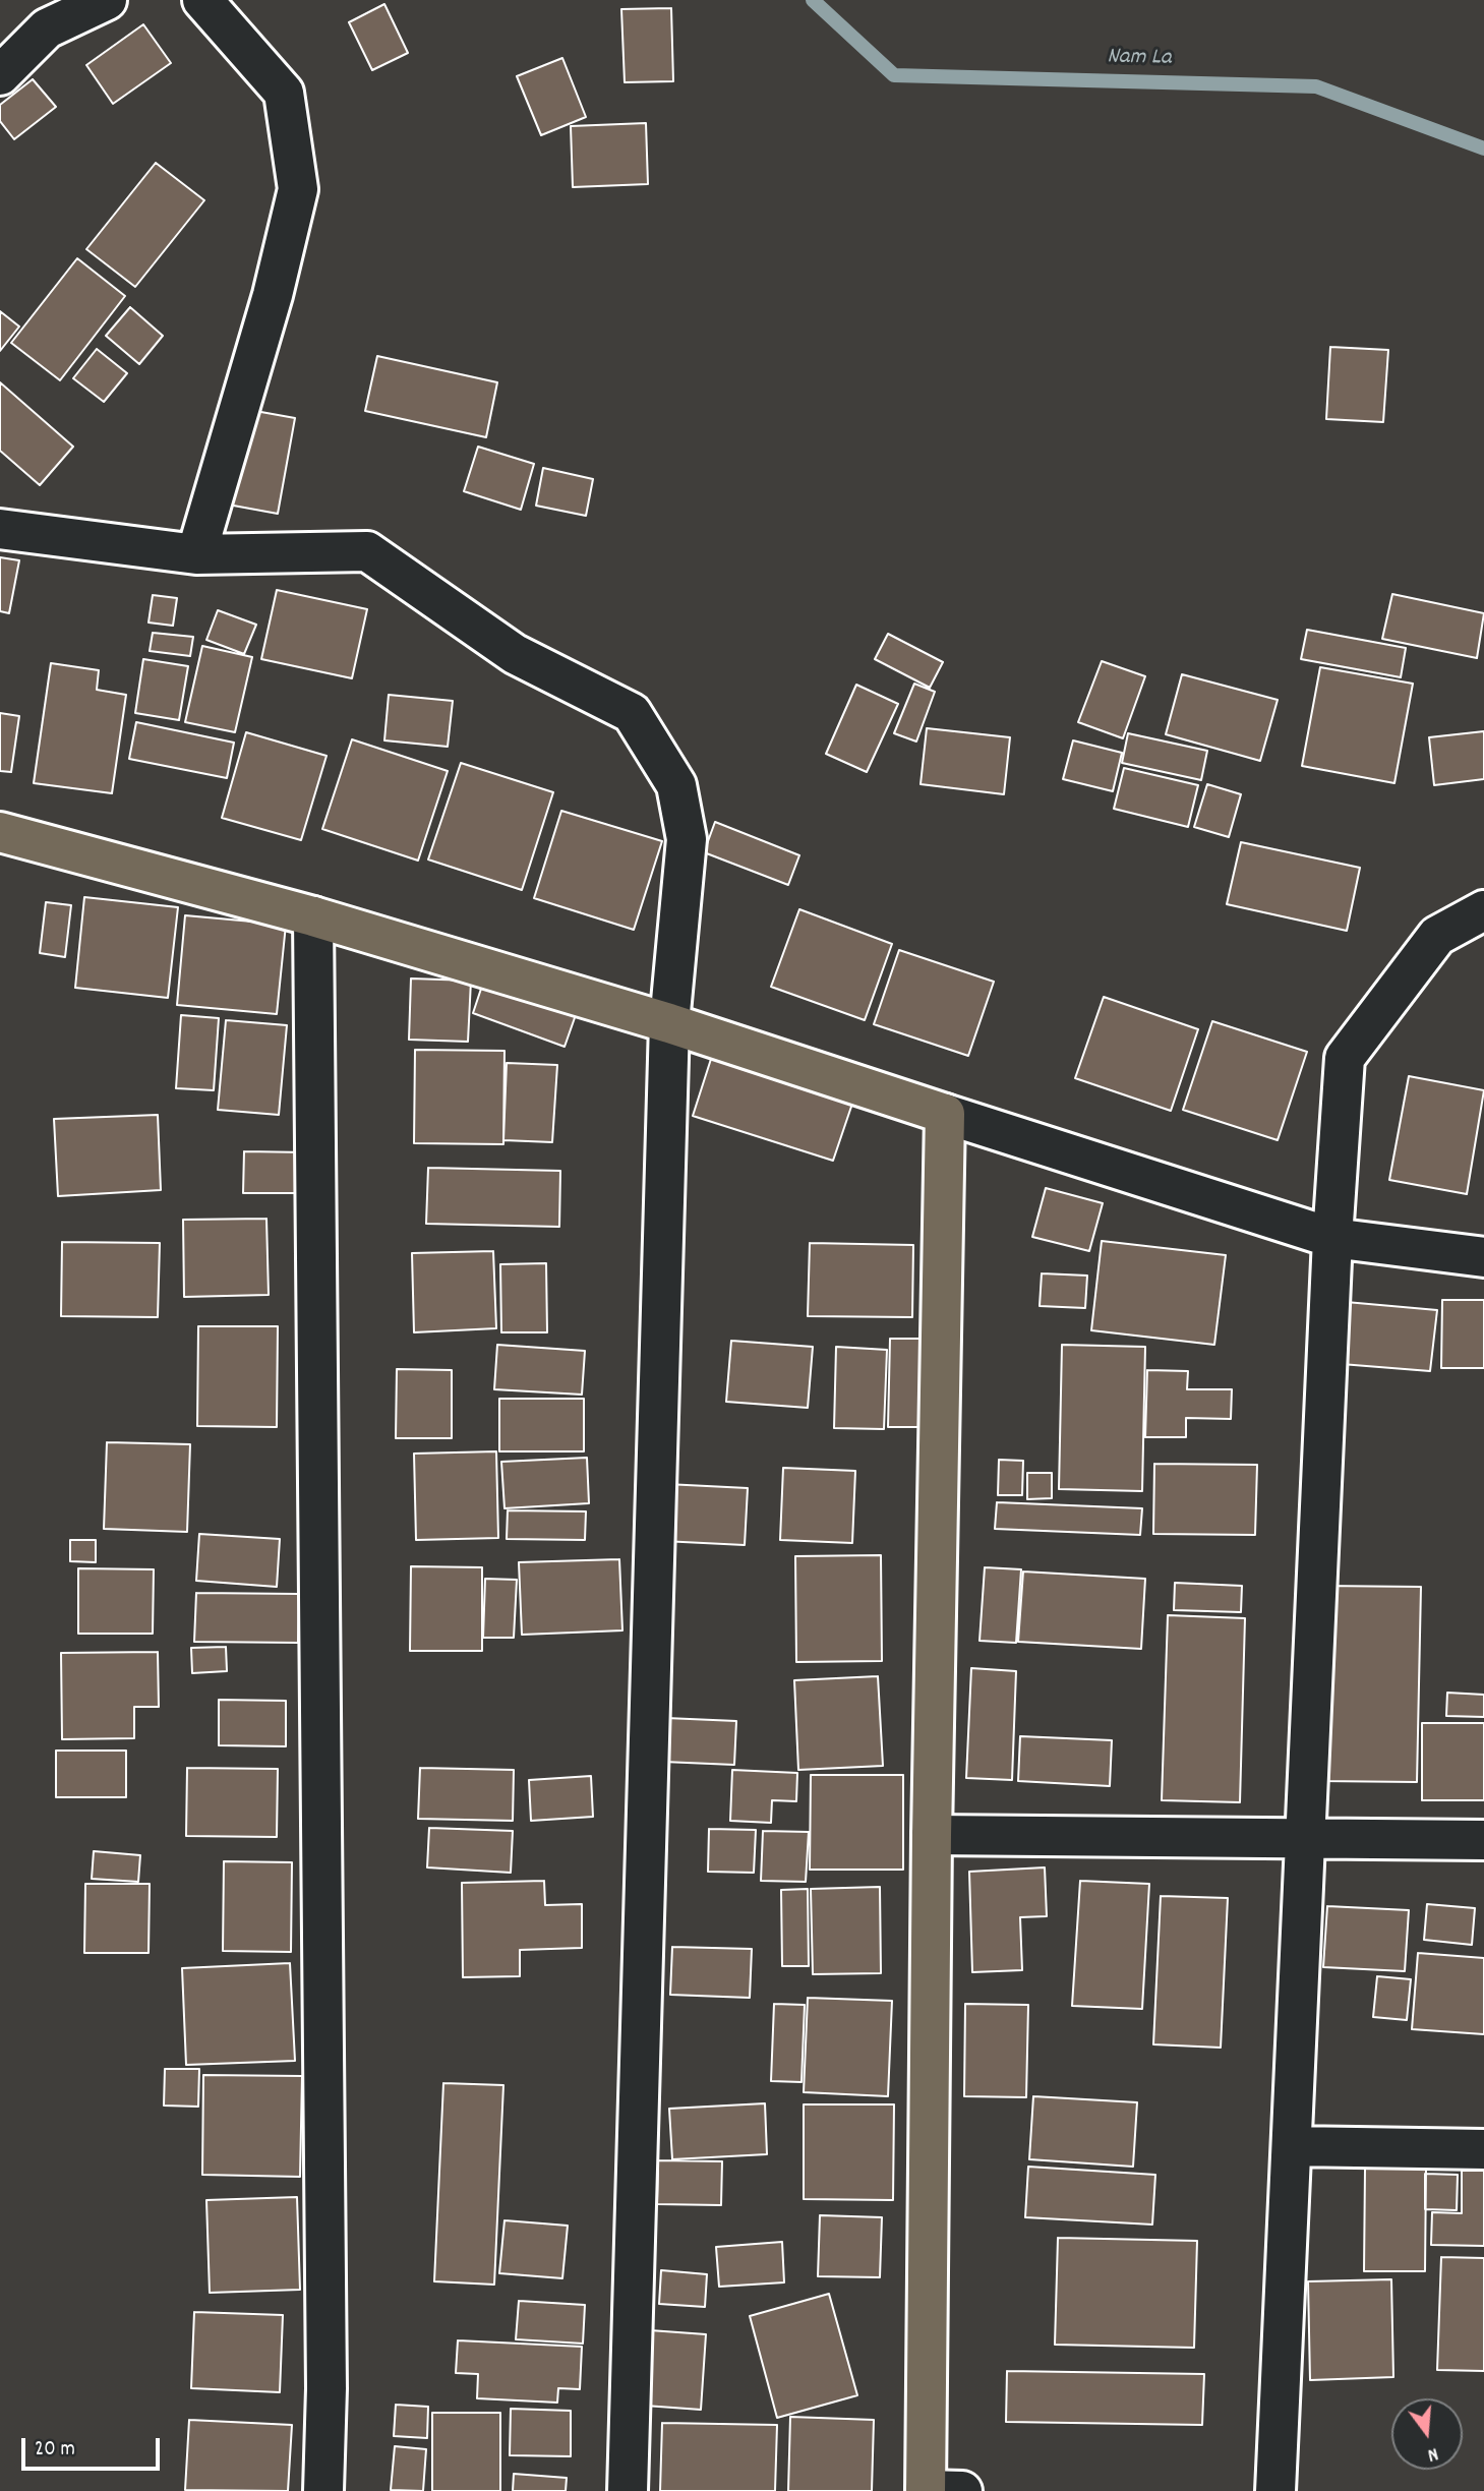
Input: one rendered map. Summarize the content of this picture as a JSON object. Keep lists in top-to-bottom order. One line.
{"water":["Nam La"],"scale_bar":"20 m","north":"bottom"}
